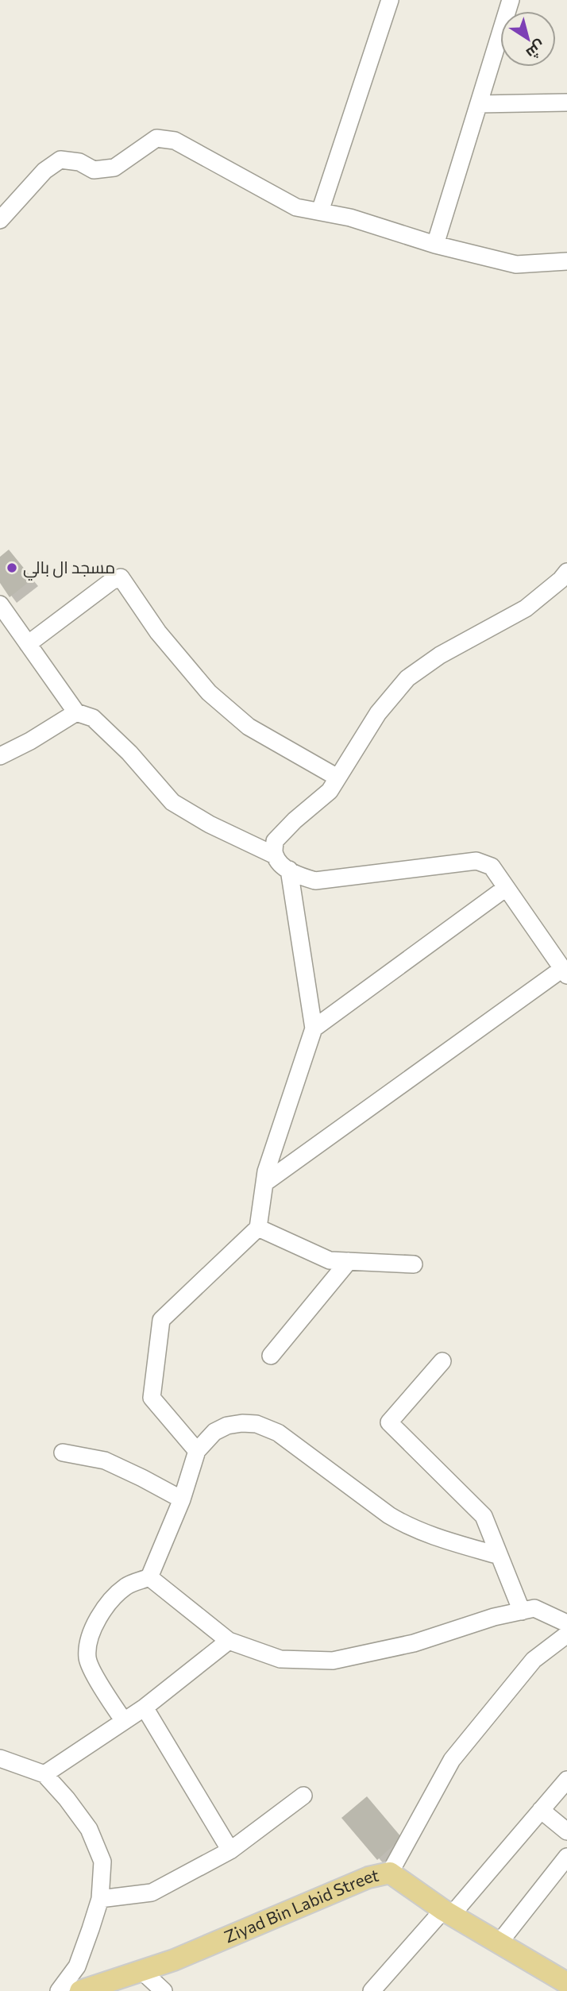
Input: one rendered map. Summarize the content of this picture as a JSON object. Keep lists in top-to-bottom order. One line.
{"streets":{"main road":["Ziyad Bin Labid Street"]},"places":["مسجد ال بالي"],"north":"bottom right"}
